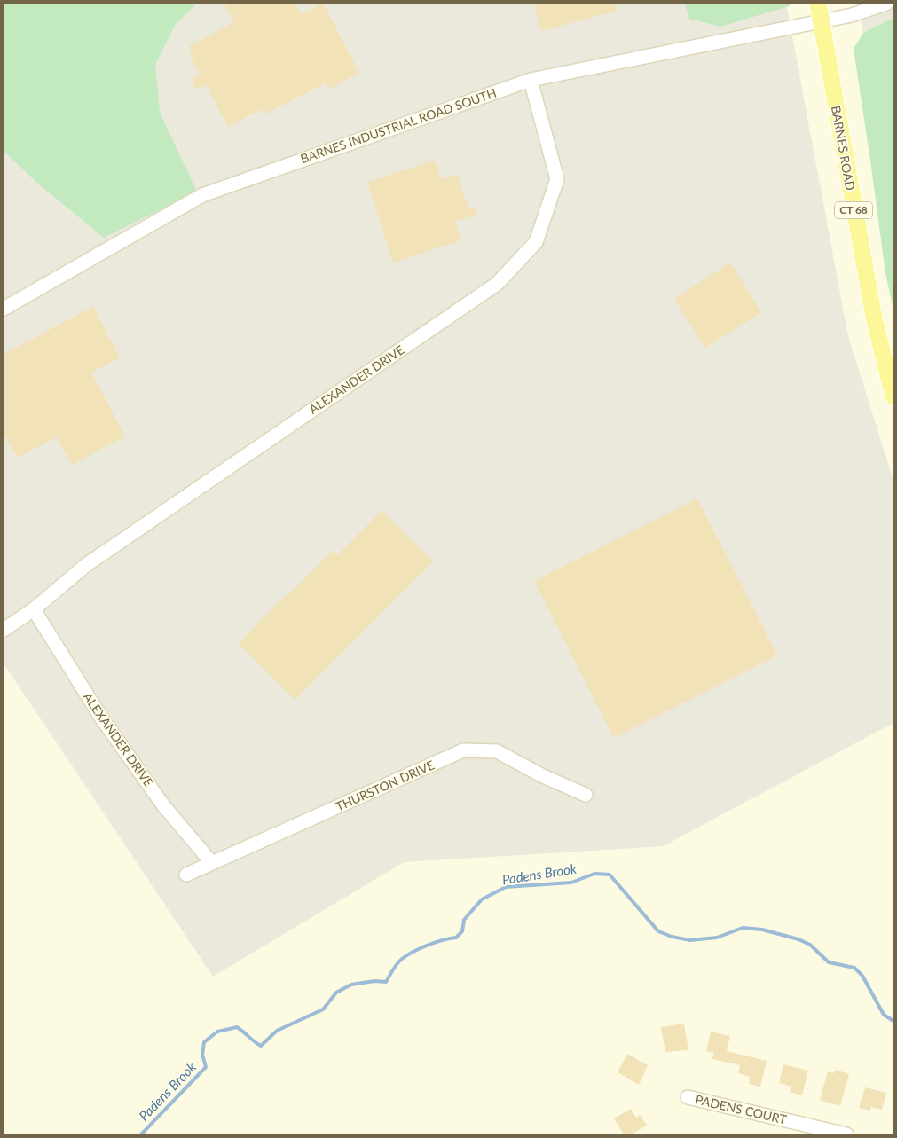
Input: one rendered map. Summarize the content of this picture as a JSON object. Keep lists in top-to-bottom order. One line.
{"streets":{"main road":["BARNES ROAD","CT 68"],"street":["BARNES INDUSTRIAL ROAD SOUTH","ALEXANDER DRIVE","THURSTON DRIVE","PADENS COURT"]},"crossings":[["BARNES INDUSTRIAL ROAD SOUTH","BARNES ROAD"],["BARNES INDUSTRIAL ROAD SOUTH","ALEXANDER DRIVE"],["ALEXANDER DRIVE","THURSTON DRIVE"]],"water":["Padens Brook"]}
